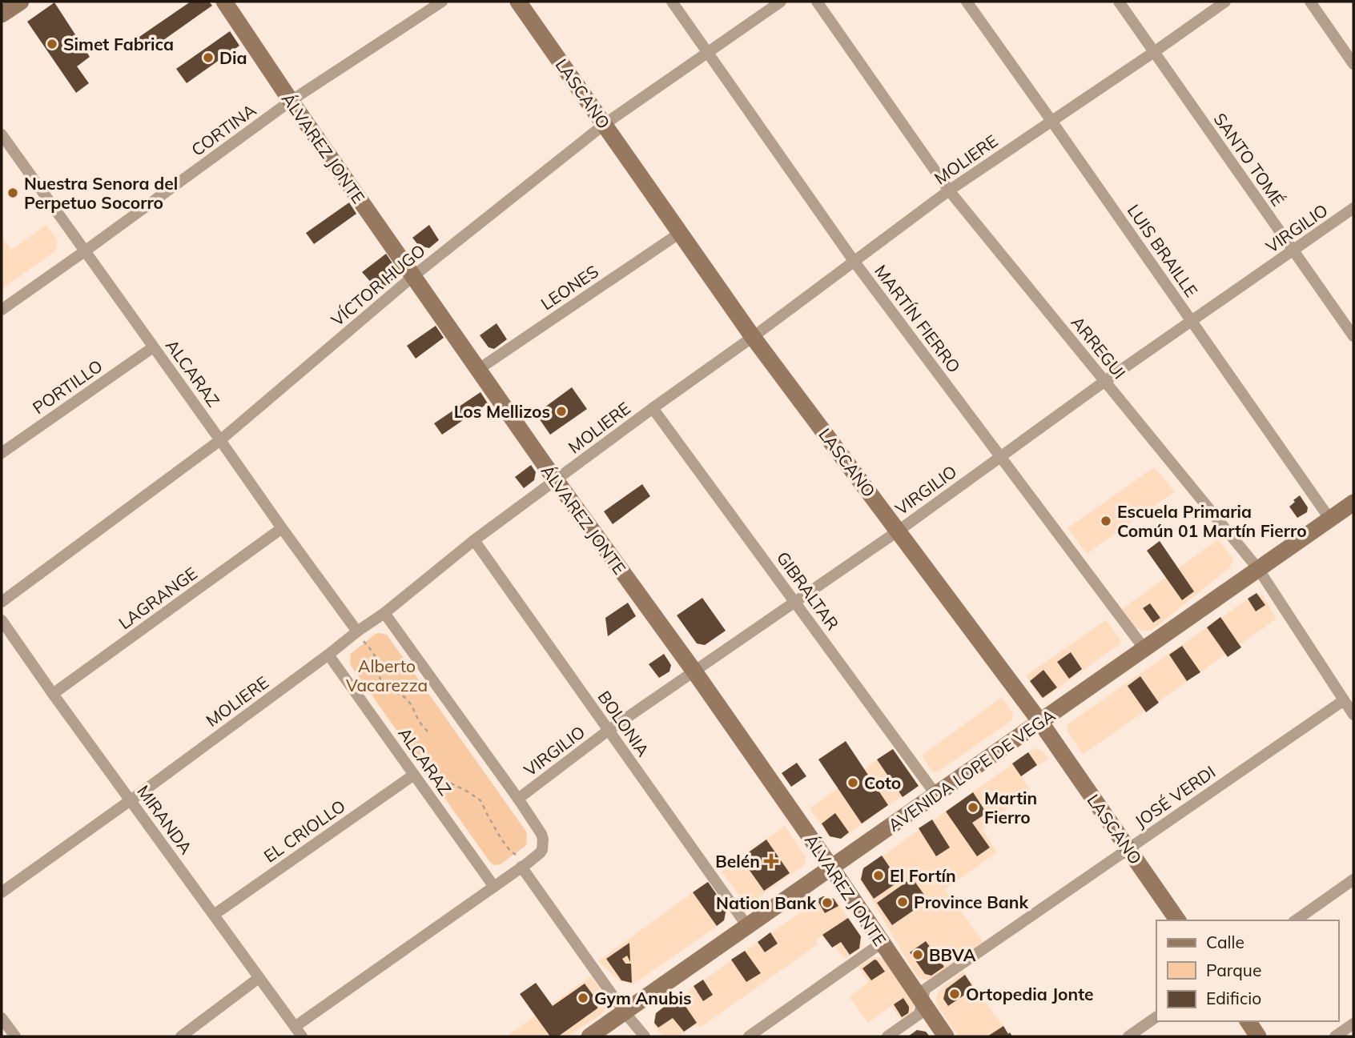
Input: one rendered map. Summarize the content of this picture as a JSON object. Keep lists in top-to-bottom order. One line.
{"streets":{"street":["LASCANO","CORTINA","ÁLVAREZ JONTE","MOLIERE","SANTO TOMÉ","VIRGILIO","LUIS BRAILLE","VÍCTOR HUGO","LEONES","MARTÍN FIERRO","ARREGUI","ALCARAZ","PORTILLO","GIBRALTAR","LAGRANGE","BOLONIA","AVENIDA LOPE DE VEGA","JOSÉ VERDI","MIRANDA","EL CRIOLLO"]},"crossings":[["LASCANO","MOLIERE"],["LASCANO","VIRGILIO"],["LASCANO","VÍCTOR HUGO"],["LASCANO","LEONES"],["LASCANO","AVENIDA LOPE DE VEGA"],["LASCANO","JOSÉ VERDI"],["CORTINA","ÁLVAREZ JONTE"],["CORTINA","ALCARAZ"],["ÁLVAREZ JONTE","MOLIERE"],["ÁLVAREZ JONTE","VIRGILIO"],["ÁLVAREZ JONTE","VÍCTOR HUGO"],["ÁLVAREZ JONTE","LEONES"],["ÁLVAREZ JONTE","AVENIDA LOPE DE VEGA"],["ÁLVAREZ JONTE","JOSÉ VERDI"],["MOLIERE","SANTO TOMÉ"],["MOLIERE","LUIS BRAILLE"],["MOLIERE","MARTÍN FIERRO"],["MOLIERE","ARREGUI"],["MOLIERE","ALCARAZ"],["MOLIERE","GIBRALTAR"],["MOLIERE","BOLONIA"],["MOLIERE","MIRANDA"],["SANTO TOMÉ","VIRGILIO"],["VIRGILIO","LUIS BRAILLE"],["VIRGILIO","MARTÍN FIERRO"],["VIRGILIO","ARREGUI"],["VIRGILIO","GIBRALTAR"],["VIRGILIO","BOLONIA"],["LUIS BRAILLE","AVENIDA LOPE DE VEGA"],["VÍCTOR HUGO","MARTÍN FIERRO"],["VÍCTOR HUGO","ALCARAZ"],["MARTÍN FIERRO","AVENIDA LOPE DE VEGA"],["ARREGUI","AVENIDA LOPE DE VEGA"],["ARREGUI","JOSÉ VERDI"],["ALCARAZ","PORTILLO"],["ALCARAZ","LAGRANGE"],["ALCARAZ","EL CRIOLLO"],["GIBRALTAR","AVENIDA LOPE DE VEGA"],["LAGRANGE","MIRANDA"],["BOLONIA","AVENIDA LOPE DE VEGA"],["MIRANDA","EL CRIOLLO"]],"parks":["Alberto Vacarezza"],"places":{"other":["Simet Fabrica","Dia","Nuestra Senora del Perpetuo Socorro","Los Mellizos","Escuela Primaria Común 01 Martín Fierro","Coto","Martin Fierro","El Fortín","Province Bank","Nation Bank","BBVA","Ortopedia Jonte","Gym Anubis"],"health":["Belén"]},"legend":["Calle","Parque","Edificio"]}
